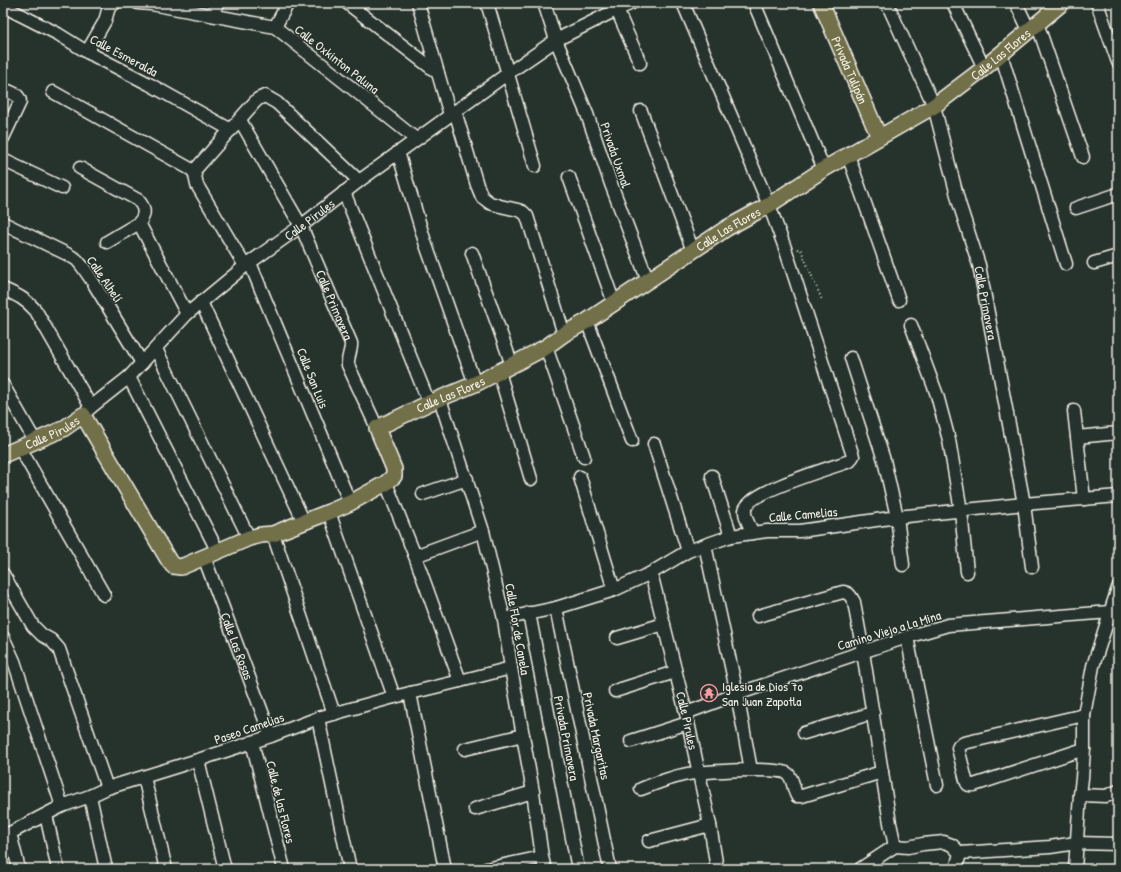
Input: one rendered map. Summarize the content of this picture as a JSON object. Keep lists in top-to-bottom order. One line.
{"streets":{"main road":["Calle Las Flores","Privada Tulipán","Calle Pirules","Calle Primavera"],"street":["Calle Esmeralda","Calle Oxkinton Paluna","Privada Uxmal","Calle Alhelí","Calle San Luis","Calle Camelias","Calle Flor de Canela","Camino Viejo a La Mina","Calle Las Rosas","Paseo Camelias","Privada Margaritas","Privada Primavera","Calle de las Flores"]},"crossings":[["Calle Las Flores","Privada Tulipán"],["Calle Las Flores","Privada Uxmal"],["Calle Las Flores","Calle Primavera"],["Calle Las Flores","Calle Flor de Canela"],["Calle Oxkinton Paluna","Calle Pirules"],["Privada Uxmal","Calle Pirules"],["Calle Pirules","Calle Alhelí"],["Calle Pirules","Calle Primavera"],["Calle Pirules","Calle San Luis"],["Calle Pirules","Calle Camelias"],["Calle Pirules","Calle Flor de Canela"],["Calle Pirules","Camino Viejo a La Mina"],["Calle Pirules","Calle Las Rosas"],["Calle Primavera","Calle Camelias"],["Calle Camelias","Calle Flor de Canela"],["Calle Camelias","Privada Margaritas"],["Calle Camelias","Privada Primavera"],["Calle Flor de Canela","Paseo Camelias"],["Calle Las Rosas","Paseo Camelias"],["Paseo Camelias","Calle de las Flores"]],"places":{"temple":["Iglesia de Dios 7o San Juan Zapotla"]}}
